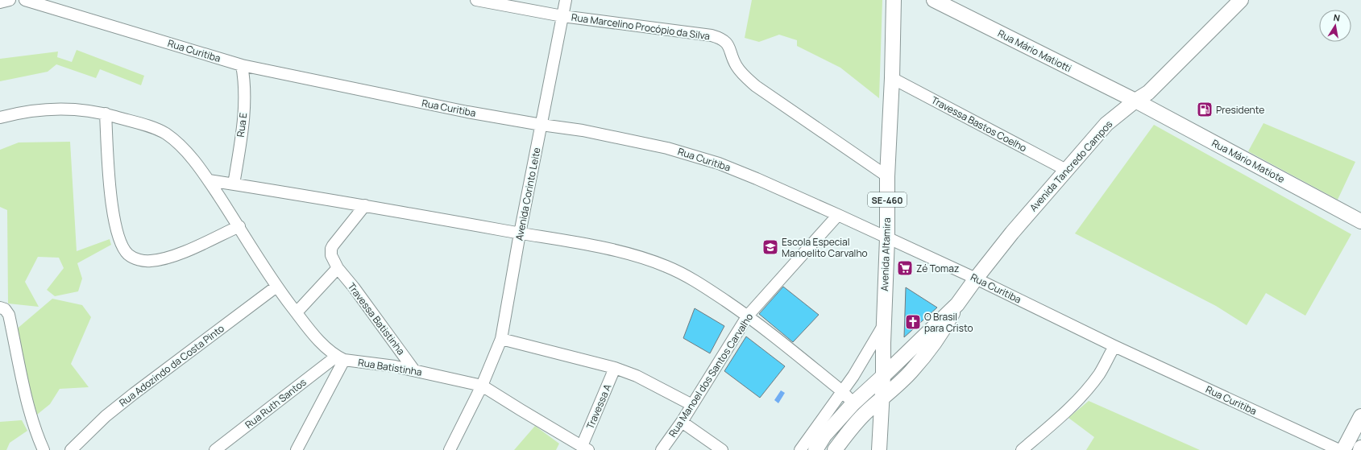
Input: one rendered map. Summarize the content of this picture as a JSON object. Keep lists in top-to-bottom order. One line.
{"streets":{"main road":["Rua Mário Matiotti","Rua Mário Matiote","Avenida Tancredo Campos","SE-460","Avenida Altamira"],"street":["Rua Marcelino Procópio da Silva","Rua Curitiba","Travessa Bastos Coelho","Rua E","Avenida Corinto Leite","Travessa Batistinha","Rua Adozindo da Costa Pinto","Rua Batistinha","Rua Manoel dos Santos Carvalho","Rua Ruth Santos","Travessa A"]},"crossings":[["Rua Marcelino Procópio da Silva","Avenida Corinto Leite"],["Rua Marcelino Procópio da Silva","Avenida Altamira"],["Rua Curitiba","Rua E"],["Rua Curitiba","Avenida Tancredo Campos"],["Rua Curitiba","Avenida Corinto Leite"],["Rua Curitiba","Avenida Altamira"],["Rua Curitiba","Rua Manoel dos Santos Carvalho"],["Rua Mário Matiotti","Rua Mário Matiote"],["Rua Mário Matiotti","Avenida Tancredo Campos"],["Travessa Bastos Coelho","Avenida Tancredo Campos"],["Travessa Bastos Coelho","Avenida Altamira"],["Rua Mário Matiote","Avenida Tancredo Campos"],["Avenida Tancredo Campos","Avenida Altamira"],["Avenida Corinto Leite","Rua Batistinha"],["Travessa Batistinha","Rua Batistinha"],["Rua Batistinha","Rua Ruth Santos"],["Rua Batistinha","Travessa A"]],"places":{"fuel station":["Presidente"],"school or university":["Escola Especial Manoelito Carvalho"],"supermarket":["Zé Tomaz"],"church":["O Brasil para Cristo"]},"north":"top"}
